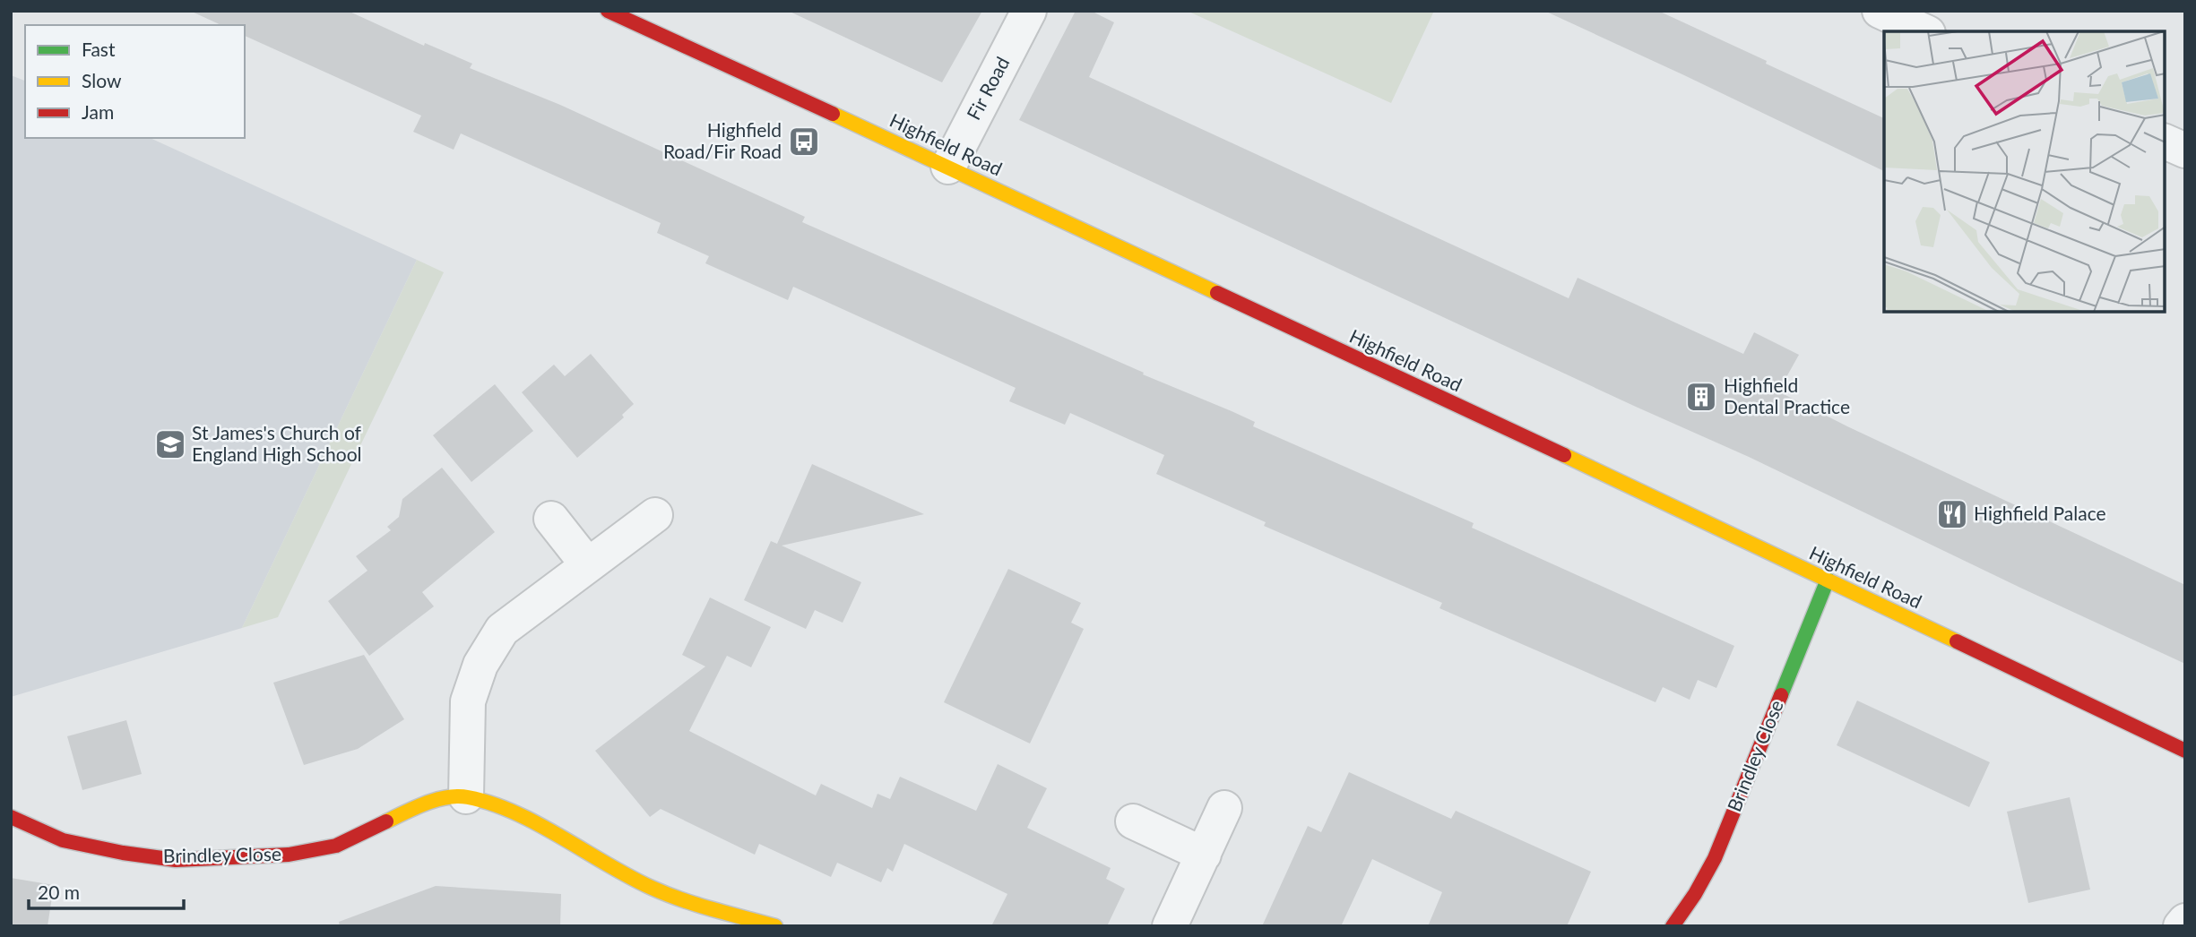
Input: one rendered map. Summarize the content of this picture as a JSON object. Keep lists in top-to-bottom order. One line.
{"streets":{"street":["Fir Road","Highfield Road","Brindley Close"]},"crossings":[["Fir Road","Highfield Road"],["Highfield Road","Brindley Close"]],"places":{"bus stop":["Highfield Road/Fir Road"],"building":["Highfield Dental Practice"],"school or university":["St James's Church of England High School"],"restaurant":["Highfield Palace"]},"legend":["Fast","Slow","Jam"],"scale_bar":"20 m"}
